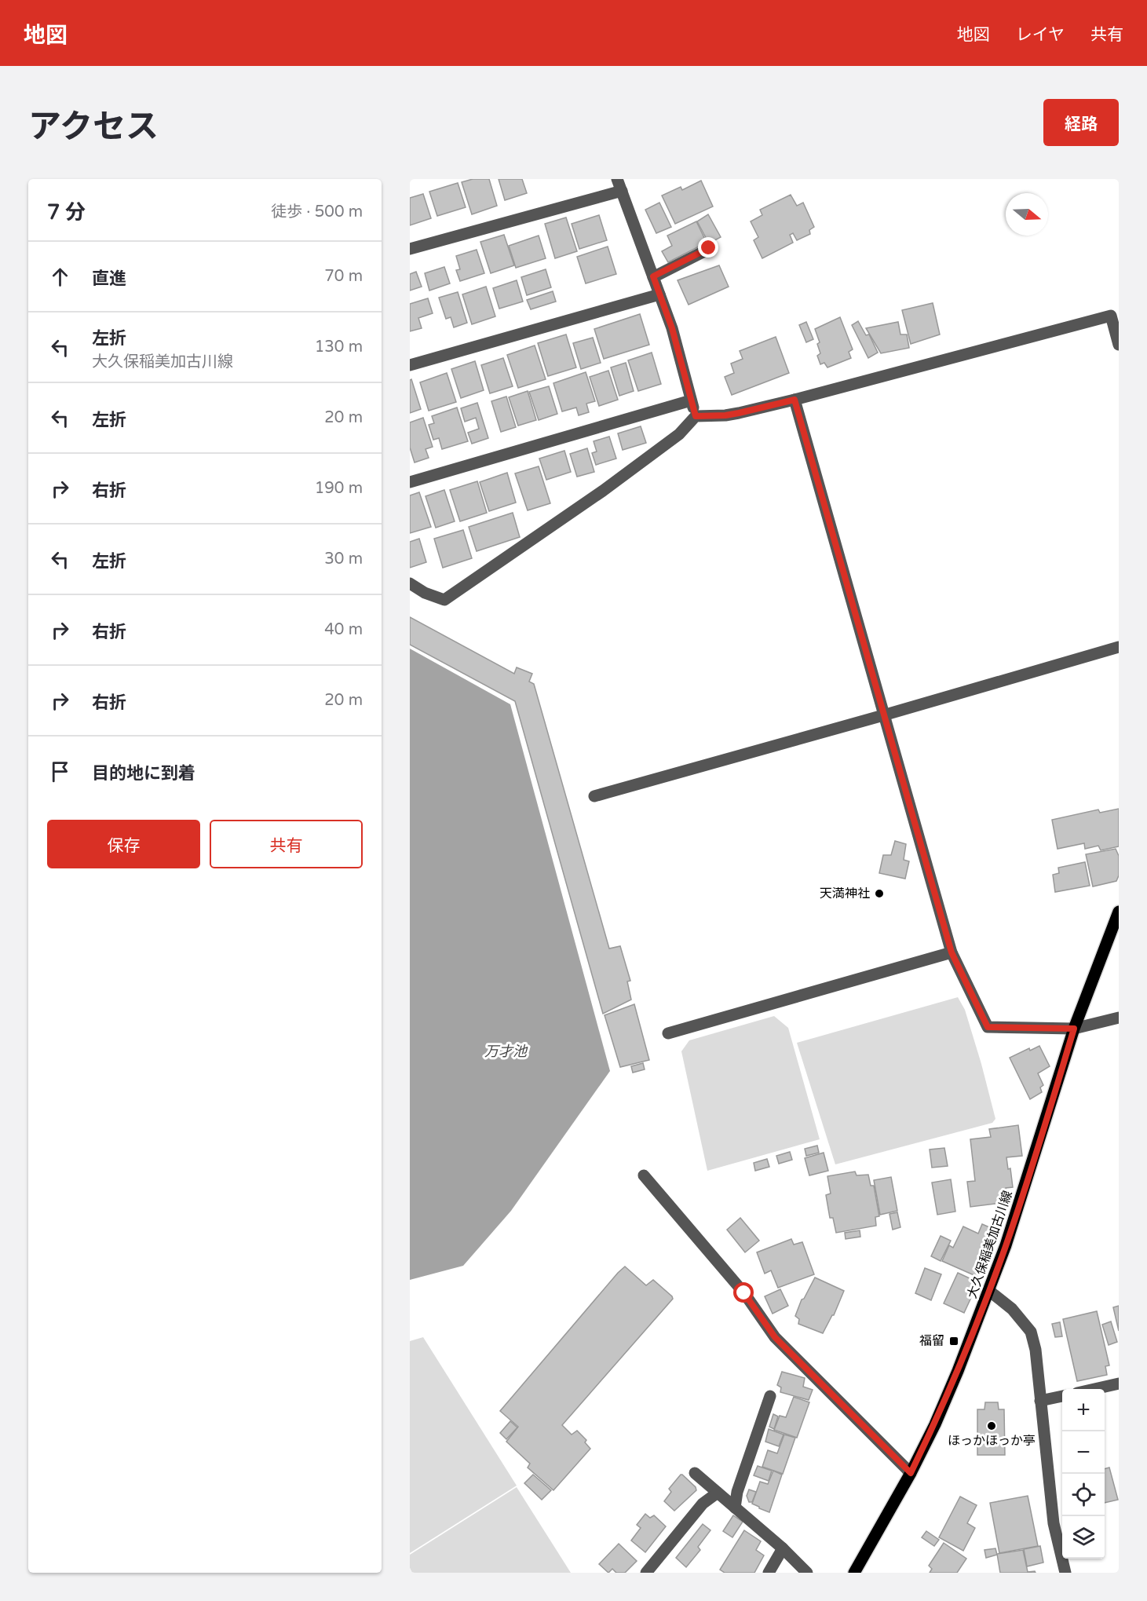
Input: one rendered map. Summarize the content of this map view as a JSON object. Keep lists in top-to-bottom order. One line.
{"streets":{"main road":["大久保稲美加古川線"]},"water":["万才池"],"places":{"other":["天満神社","ほっかほっか亭"],"transit":["福留"]},"north":"right","page":{"header":"地図","nav":["地図","レイヤ","共有"],"title":"アクセス","buttons":["経路",["保存","共有"]],"heading":["7 分","徒歩 · 500 m"],"list":[["直進","70 m"],["左折","大久保稲美加古川線","130 m"],["左折","20 m"],["右折","190 m"],["左折","30 m"],["右折","40 m"],["右折","20 m"],"目的地に到着"],"map_buttons":["+","−"]}}
